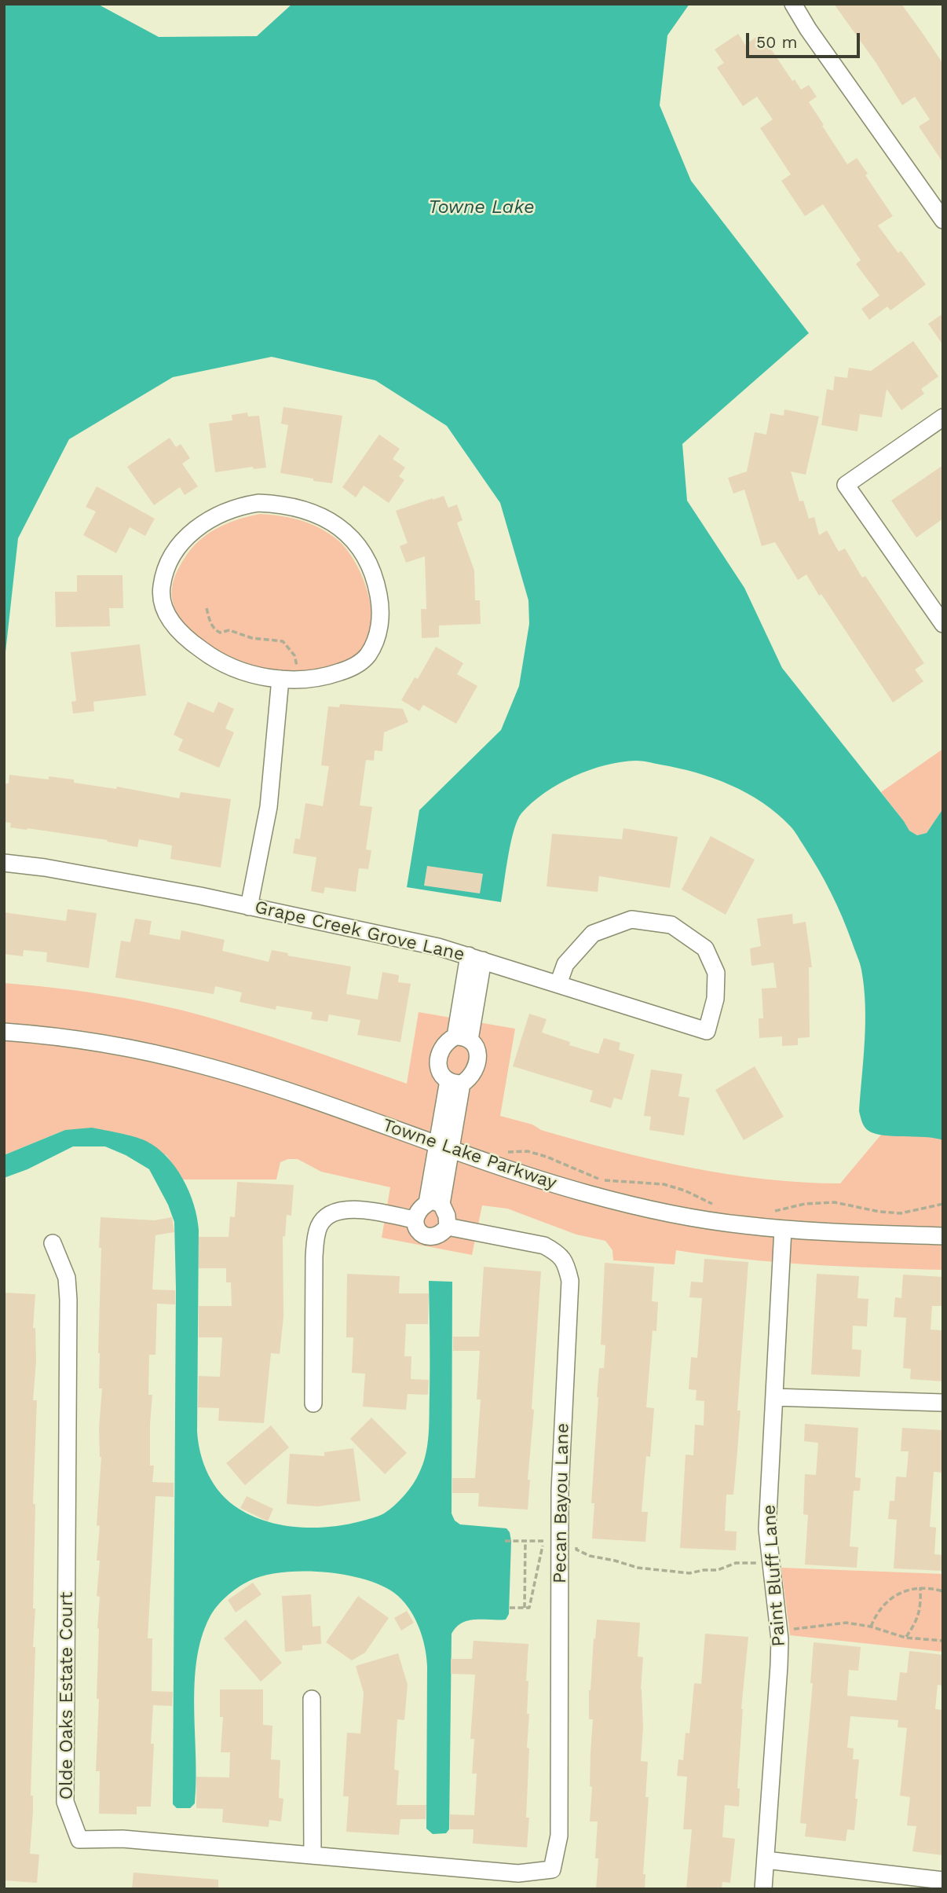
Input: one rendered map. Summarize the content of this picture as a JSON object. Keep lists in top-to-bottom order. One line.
{"streets":{"street":["Grape Creek Grove Lane","Towne Lake Parkway","Pecan Bayou Lane","Paint Bluff Lane","Olde Oaks Estate Court"]},"crossings":[["Towne Lake Parkway","Paint Bluff Lane"],["Pecan Bayou Lane","Olde Oaks Estate Court"]],"water":["Towne Lake"],"scale_bar":"50 m"}
